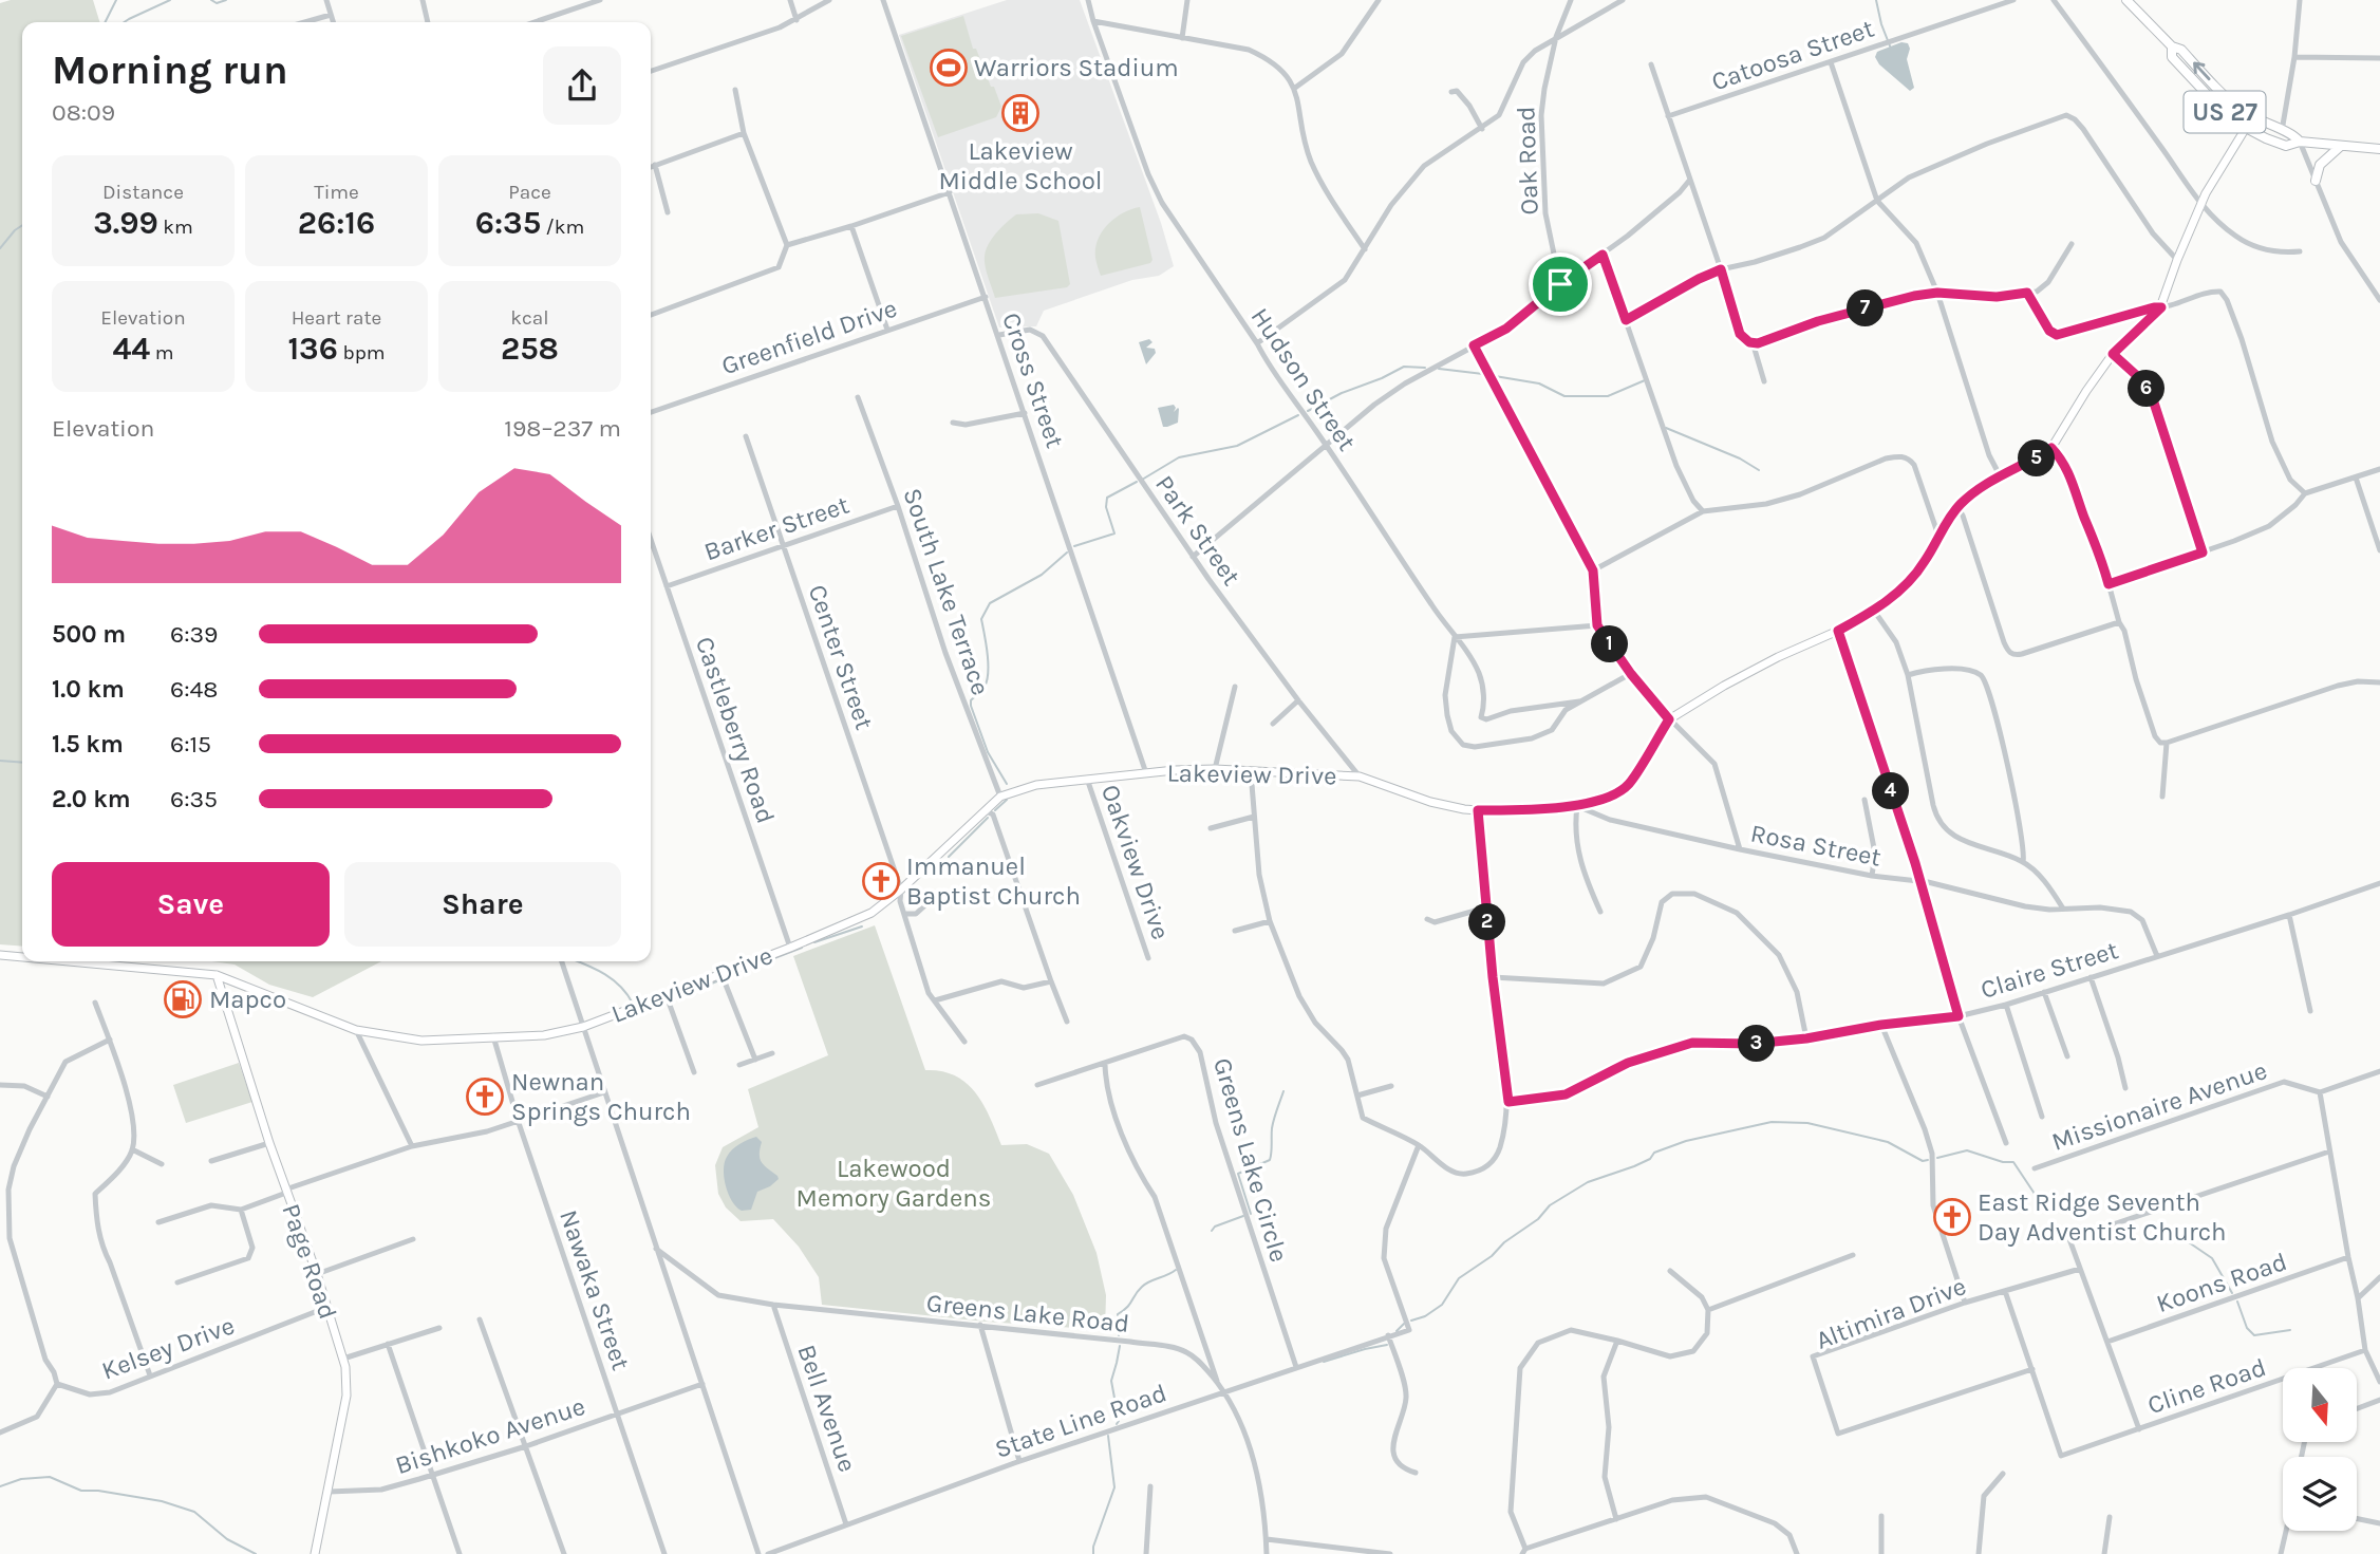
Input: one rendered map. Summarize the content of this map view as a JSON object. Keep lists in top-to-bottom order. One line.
{"streets":{"highway":["US 27"],"main road":["Lakeview Drive","Page Road"],"street":["Catoosa Street","Oak Road","Greenfield Drive","Hudson Street","Cross Street","Barker Street","Park Street","South Lake Terrace","Center Street","Castleberry Road","Rosa Street","Oakview Drive","Claire Street","Missionaire Avenue","Greens Lake Circle","Koons Road","Nawaka Street","Greens Lake Road","Altimira Drive","Kelsey Drive","Cline Road","Bell Avenue","State Line Road","Bishkoko Avenue"]},"crossings":[["US 27","Lakeview Drive"],["Greenfield Drive","Cross Street"],["Cross Street","Park Street"],["Cross Street","Lakeview Drive"],["Barker Street","South Lake Terrace"],["Barker Street","Center Street"],["Barker Street","Castleberry Road"],["Park Street","Lakeview Drive"],["South Lake Terrace","Lakeview Drive"],["Center Street","Lakeview Drive"],["Castleberry Road","Lakeview Drive"],["Lakeview Drive","Rosa Street"],["Lakeview Drive","Oakview Drive"],["Lakeview Drive","Page Road"],["Lakeview Drive","Nawaka Street"],["Rosa Street","Claire Street"],["Greens Lake Circle","State Line Road"],["Page Road","Kelsey Drive"],["Page Road","Bishkoko Avenue"],["Nawaka Street","Bishkoko Avenue"],["Greens Lake Road","Bell Avenue"],["Greens Lake Road","State Line Road"],["Altimira Drive","Cline Road"],["Bell Avenue","State Line Road"]],"parks":["Lakewood Memory Gardens"],"places":{"sports":["Warriors Stadium"],"building":["Lakeview Middle School"],"church":["Immanuel Baptist Church","Newnan Springs Church","East Ridge Seventh Day Adventist Church"],"fuel station":["Mapco"]},"north":"bottom","page":{"heading":["Morning run","08:09"],"stats":[["Distance","3.99 km"],["Time","26:16"],["Pace","6:35 /km"],["Elevation","44 m"],["Heart rate","136 bpm"],["kcal","258"]],"pins":["7","6","5","1","4","2","3"],"chart":["Elevation","198–237 m"],"list":[{"name":"500 m","note":"6:39"},{"name":"1.0 km","note":"6:48"},{"name":"1.5 km","note":"6:15"},{"name":"2.0 km","note":"6:35"}],"buttons":["Save","Share"]}}
